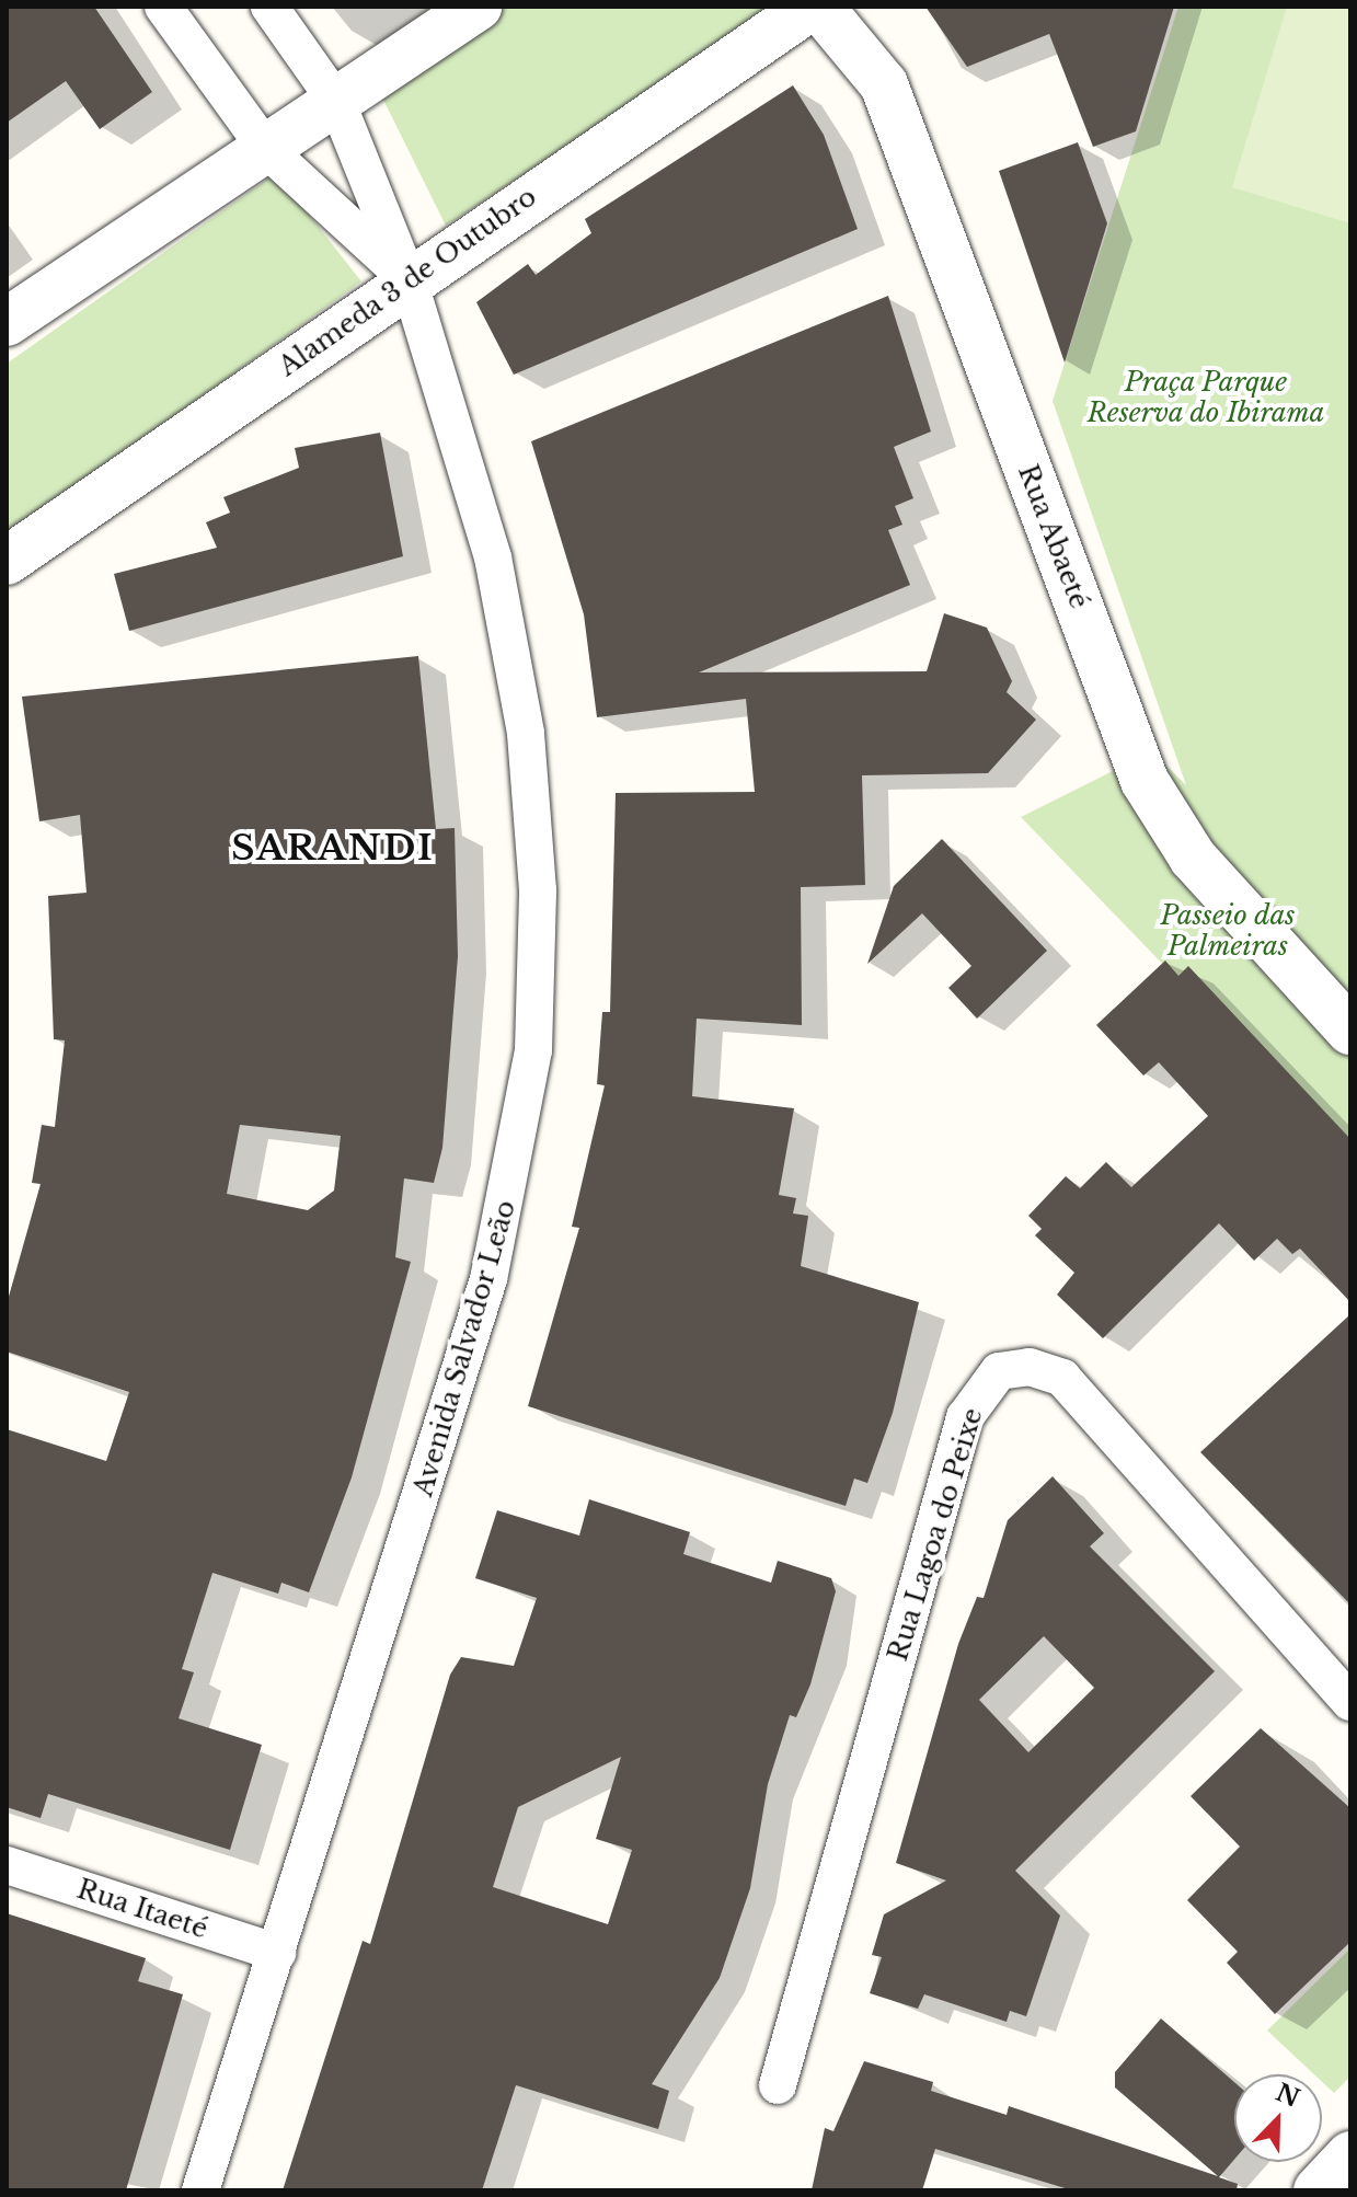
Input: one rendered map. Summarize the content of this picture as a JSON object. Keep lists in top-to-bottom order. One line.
{"streets":{"street":["Alameda 3 de Outubro","Rua Abaeté","Avenida Salvador Leão","Rua Lagoa do Peixe","Rua Itaeté"]},"crossings":[["Alameda 3 de Outubro","Avenida Salvador Leão"],["Avenida Salvador Leão","Rua Itaeté"]],"districts":["SARANDI"],"parks":["Praça Parque Reserva do Ibirama","Passeio das Palmeiras"],"north":"top right"}
